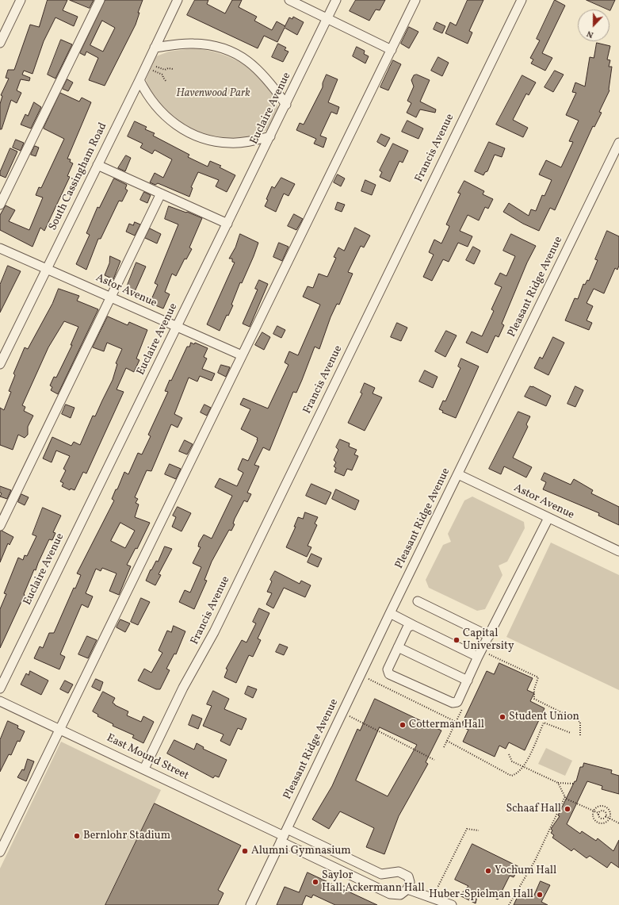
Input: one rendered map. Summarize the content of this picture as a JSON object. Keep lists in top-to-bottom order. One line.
{"streets":{"street":["Euclaire Avenue","Francis Avenue","South Cassingham Road","Pleasant Ridge Avenue","Astor Avenue","East Mound Street"]},"crossings":[["Euclaire Avenue","Astor Avenue"],["Francis Avenue","East Mound Street"],["South Cassingham Road","Astor Avenue"],["Pleasant Ridge Avenue","Astor Avenue"],["Pleasant Ridge Avenue","East Mound Street"]],"parks":["Havenwood Park"],"places":["Capital University","Student Union","Cotterman Hall","Schaaf Hall","Bernlohr Stadium","Alumni Gymnasium","Yochum Hall","Saylor Hall;Ackermann Hall","Huber-Spielman Hall"],"north":"bottom"}
